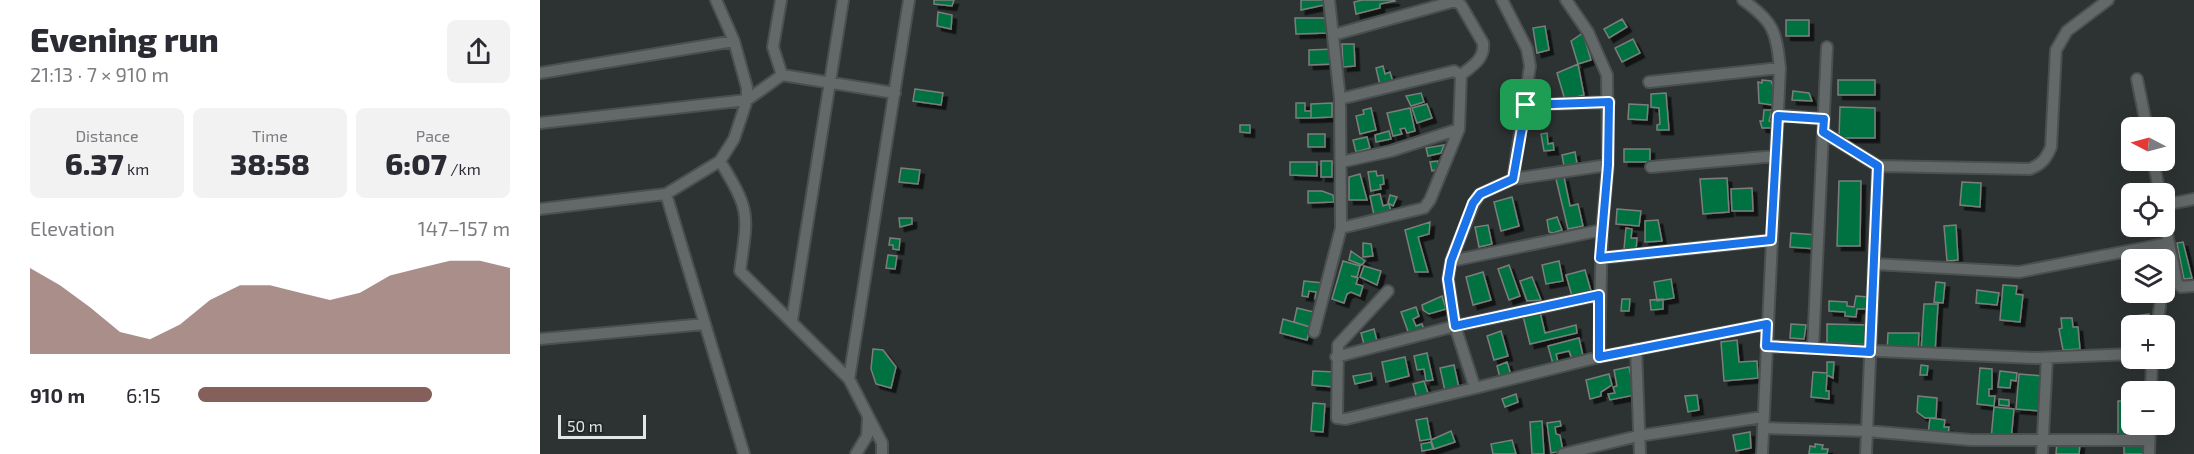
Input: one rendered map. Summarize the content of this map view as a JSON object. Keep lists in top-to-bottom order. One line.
{"scale_bar":"50 m","north":"left","page":{"heading":["Evening run","21:13 · 7 × 910 m"],"stats":[["Distance","6.37 km"],["Time","38:58"],["Pace","6:07 /km"]],"map_buttons":["+","−"],"chart":["Elevation","147–157 m"],"list":[{"name":"910 m","note":"6:15"}],"scale":"50 m"}}
